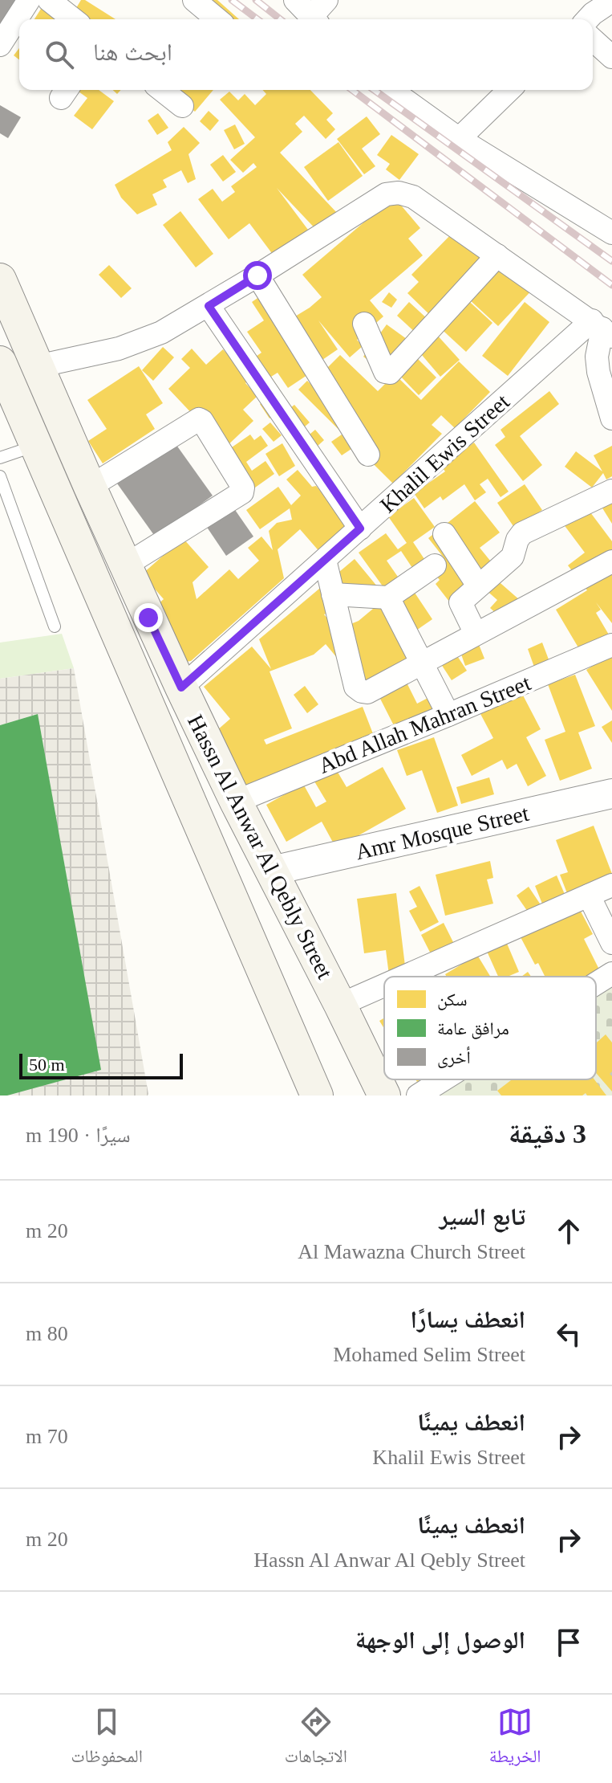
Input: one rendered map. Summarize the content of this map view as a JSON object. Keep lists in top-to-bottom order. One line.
{"streets":{"main road":["Hassn Al Anwar Al Qebly Street"],"street":["Khalil Ewis Street","Abd Allah Mahran Street","Amr Mosque Street"]},"crossings":[["Khalil Ewis Street","Hassn Al Anwar Al Qebly Street"],["Abd Allah Mahran Street","Hassn Al Anwar Al Qebly Street"],["Amr Mosque Street","Hassn Al Anwar Al Qebly Street"]],"legend":["سكن","مرافق عامة","أخرى"],"scale_bar":"50 m","page":{"search":"ابحث هنا","scale":"50 m","heading":["3 دقيقة","سيرًا · 190 m"],"list":[["تابع السير","Al Mawazna Church Street","20 m"],["انعطف يسارًا","Mohamed Selim Street","80 m"],["انعطف يمينًا","Khalil Ewis Street","70 m"],["انعطف يمينًا","Hassn Al Anwar Al Qebly Street","20 m"],"الوصول إلى الوجهة"],"nav":["الخريطة","الاتجاهات","المحفوظات"]}}
